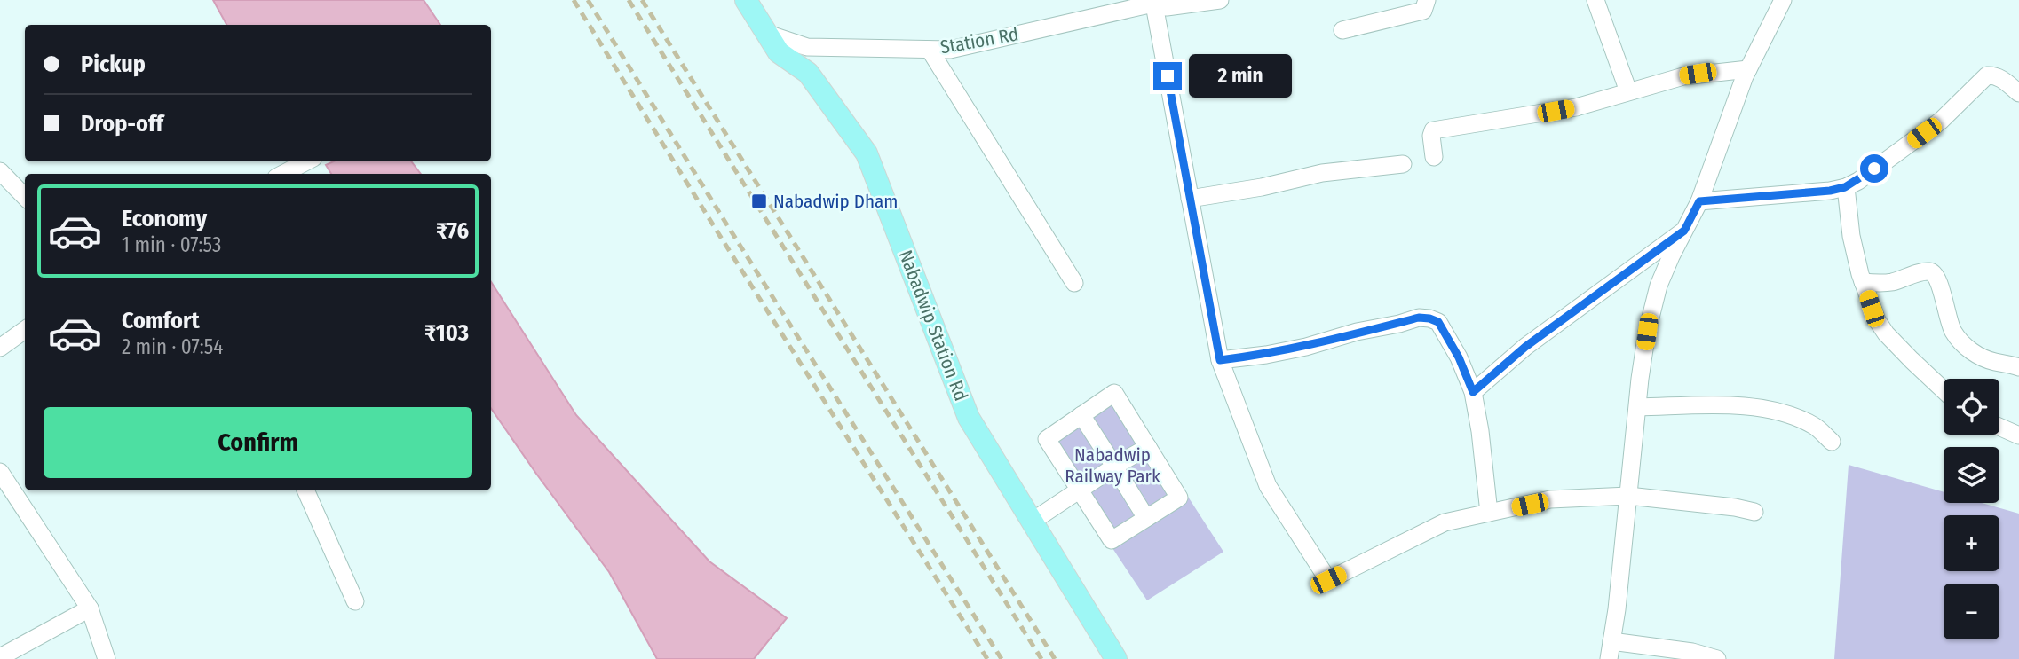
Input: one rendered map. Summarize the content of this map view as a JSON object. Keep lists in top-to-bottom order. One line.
{"streets":{"main road":["Nabadwip Station Rd"],"street":["Station Rd"]},"crossings":[["Station Rd","Nabadwip Station Rd"]],"parks":["Nabadwip Railway Park"],"places":{"transit":["Nabadwip Dham"]},"page":{"banner":["Pickup","Drop-off"],"bubble":"2 min","list":[{"name":"Economy","note":"1 min · 07:53","value":"₹76"},{"name":"Comfort","note":"2 min · 07:54","value":"₹103"}],"map_buttons":["+","−"],"buttons":"Confirm"}}
